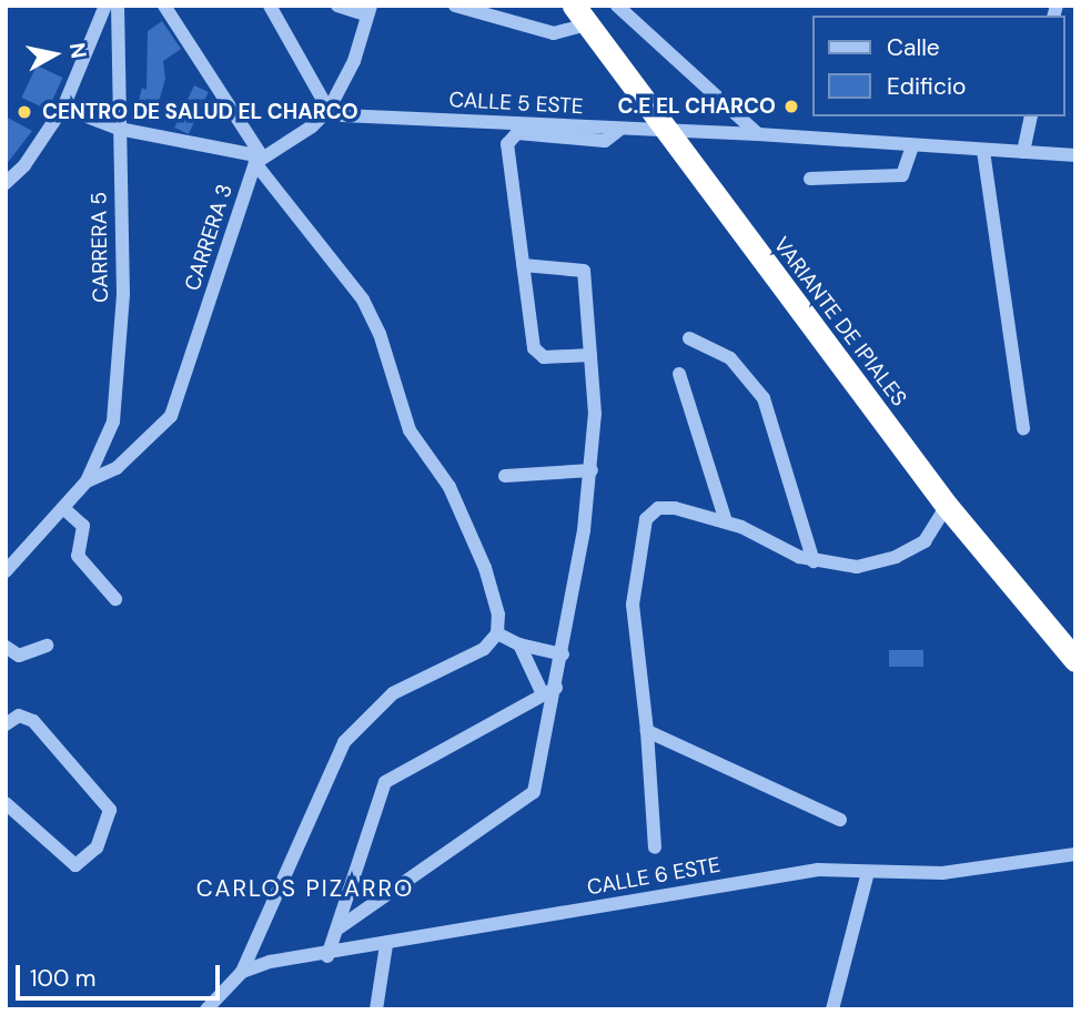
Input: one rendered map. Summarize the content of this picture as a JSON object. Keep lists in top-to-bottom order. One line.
{"streets":{"highway":["VARIANTE DE IPIALES"],"street":["CALLE 5 ESTE","CARRERA 3","CARRERA 5","CALLE 6 ESTE"]},"crossings":[["CALLE 5 ESTE","VARIANTE DE IPIALES"],["CARRERA 3","CARRERA 5"]],"districts":["CARLOS PIZARRO"],"places":["C.E EL CHARCO","CENTRO DE SALUD EL CHARCO"],"legend":["Calle","Edificio"],"scale_bar":"100 m","north":"right"}
